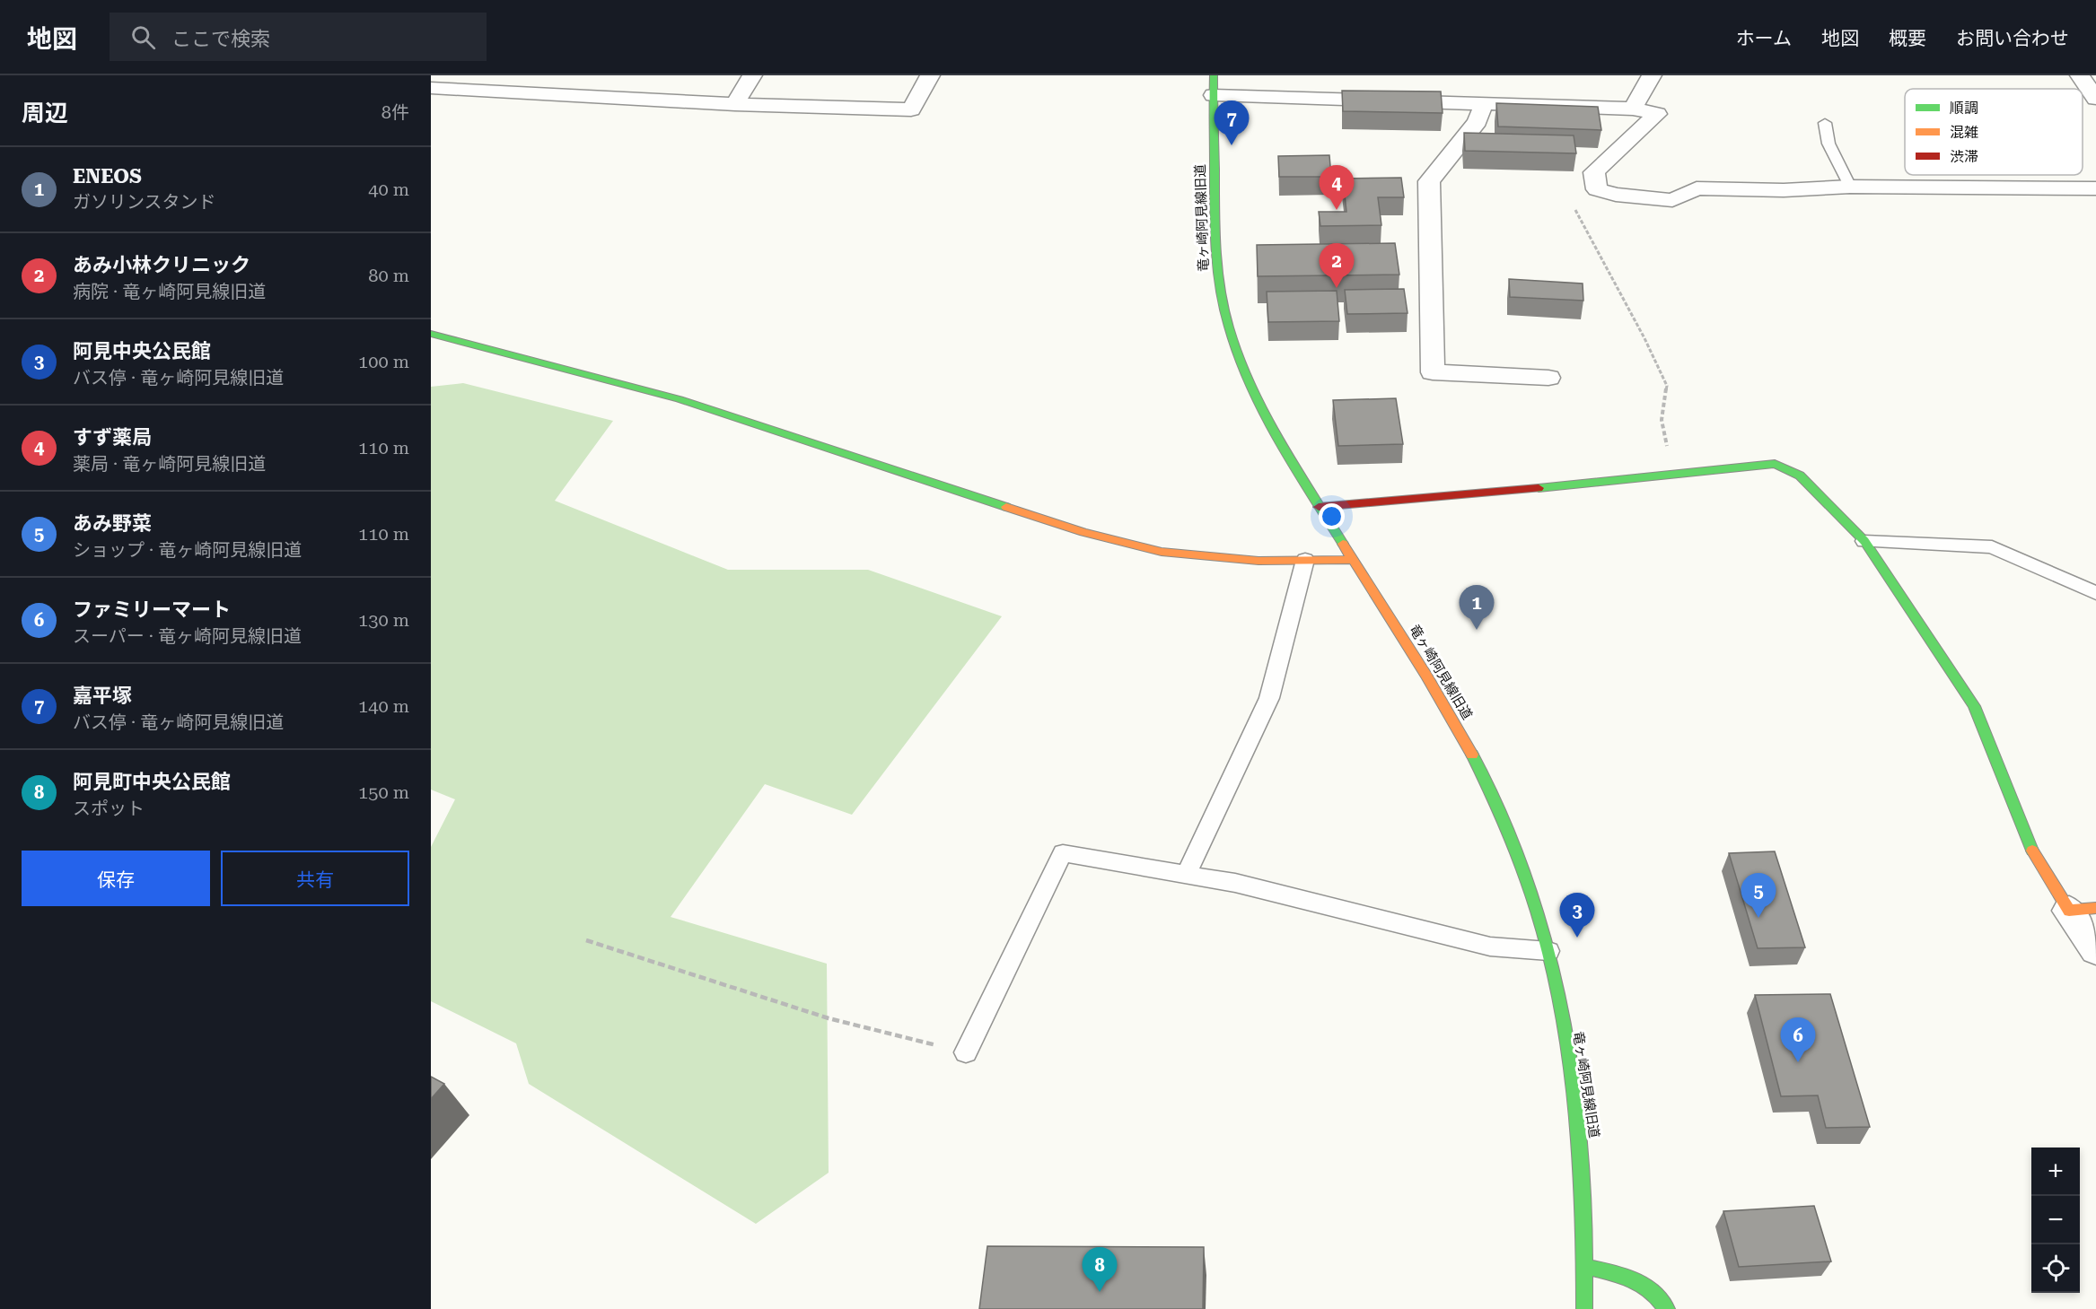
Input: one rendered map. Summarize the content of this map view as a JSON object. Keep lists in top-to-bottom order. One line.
{"streets":{"street":["竜ヶ崎阿見線旧道"]},"legend":["順調","混雑","渋滞"],"page":{"header":"地図","search":"ここで検索","nav":["ホーム","地図","概要","お問い合わせ"],"heading":["周辺","8件"],"pins":["7","4","2","1","5","3","6","8"],"list":[{"mark":"1","name":"ENEOS","note":"ガソリンスタンド","value":"40 m"},{"mark":"2","name":"あみ小林クリニック","note":"病院 · 竜ヶ崎阿見線旧道","value":"80 m"},{"mark":"3","name":"阿見中央公民館","note":"バス停 · 竜ヶ崎阿見線旧道","value":"100 m"},{"mark":"4","name":"すず薬局","note":"薬局 · 竜ヶ崎阿見線旧道","value":"110 m"},{"mark":"5","name":"あみ野菜","note":"ショップ · 竜ヶ崎阿見線旧道","value":"110 m"},{"mark":"6","name":"ファミリーマート","note":"スーパー · 竜ヶ崎阿見線旧道","value":"130 m"},{"mark":"7","name":"嘉平塚","note":"バス停 · 竜ヶ崎阿見線旧道","value":"140 m"},{"mark":"8","name":"阿見町中央公民館","note":"スポット","value":"150 m"}],"buttons":["保存","共有"],"map_buttons":["+","−"]}}
